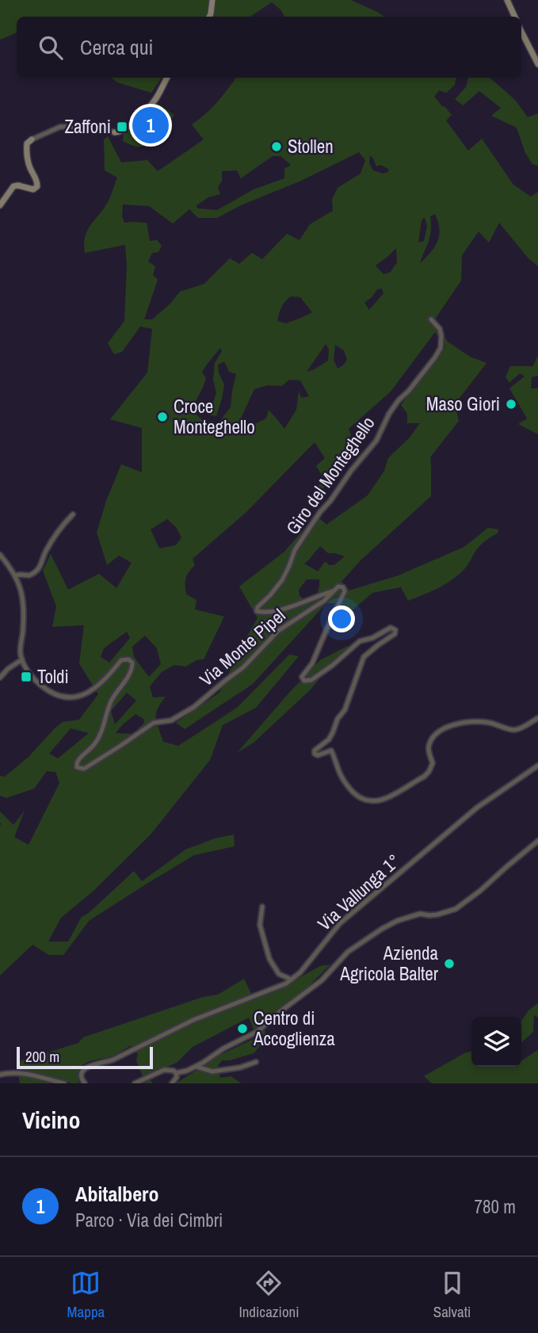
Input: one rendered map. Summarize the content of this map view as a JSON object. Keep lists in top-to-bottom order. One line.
{"streets":{"street":["Giro del Monteghello","Via Monte Pipel","Via Vallunga 1°"]},"crossings":[["Giro del Monteghello","Via Monte Pipel"]],"places":{"transit":["Zaffoni","Toldi"],"other":["Stollen","Maso Giori","Croce Monteghello","Azienda Agricola Balter","Centro di Accoglienza"]},"scale_bar":"200 m","page":{"search":"Cerca qui","pins":"1","scale":"200 m","heading":"Vicino","list":[{"mark":"1","name":"Abitalbero","note":"Parco · Via dei Cimbri","value":"780 m"}],"nav":["Mappa","Indicazioni","Salvati"]}}
